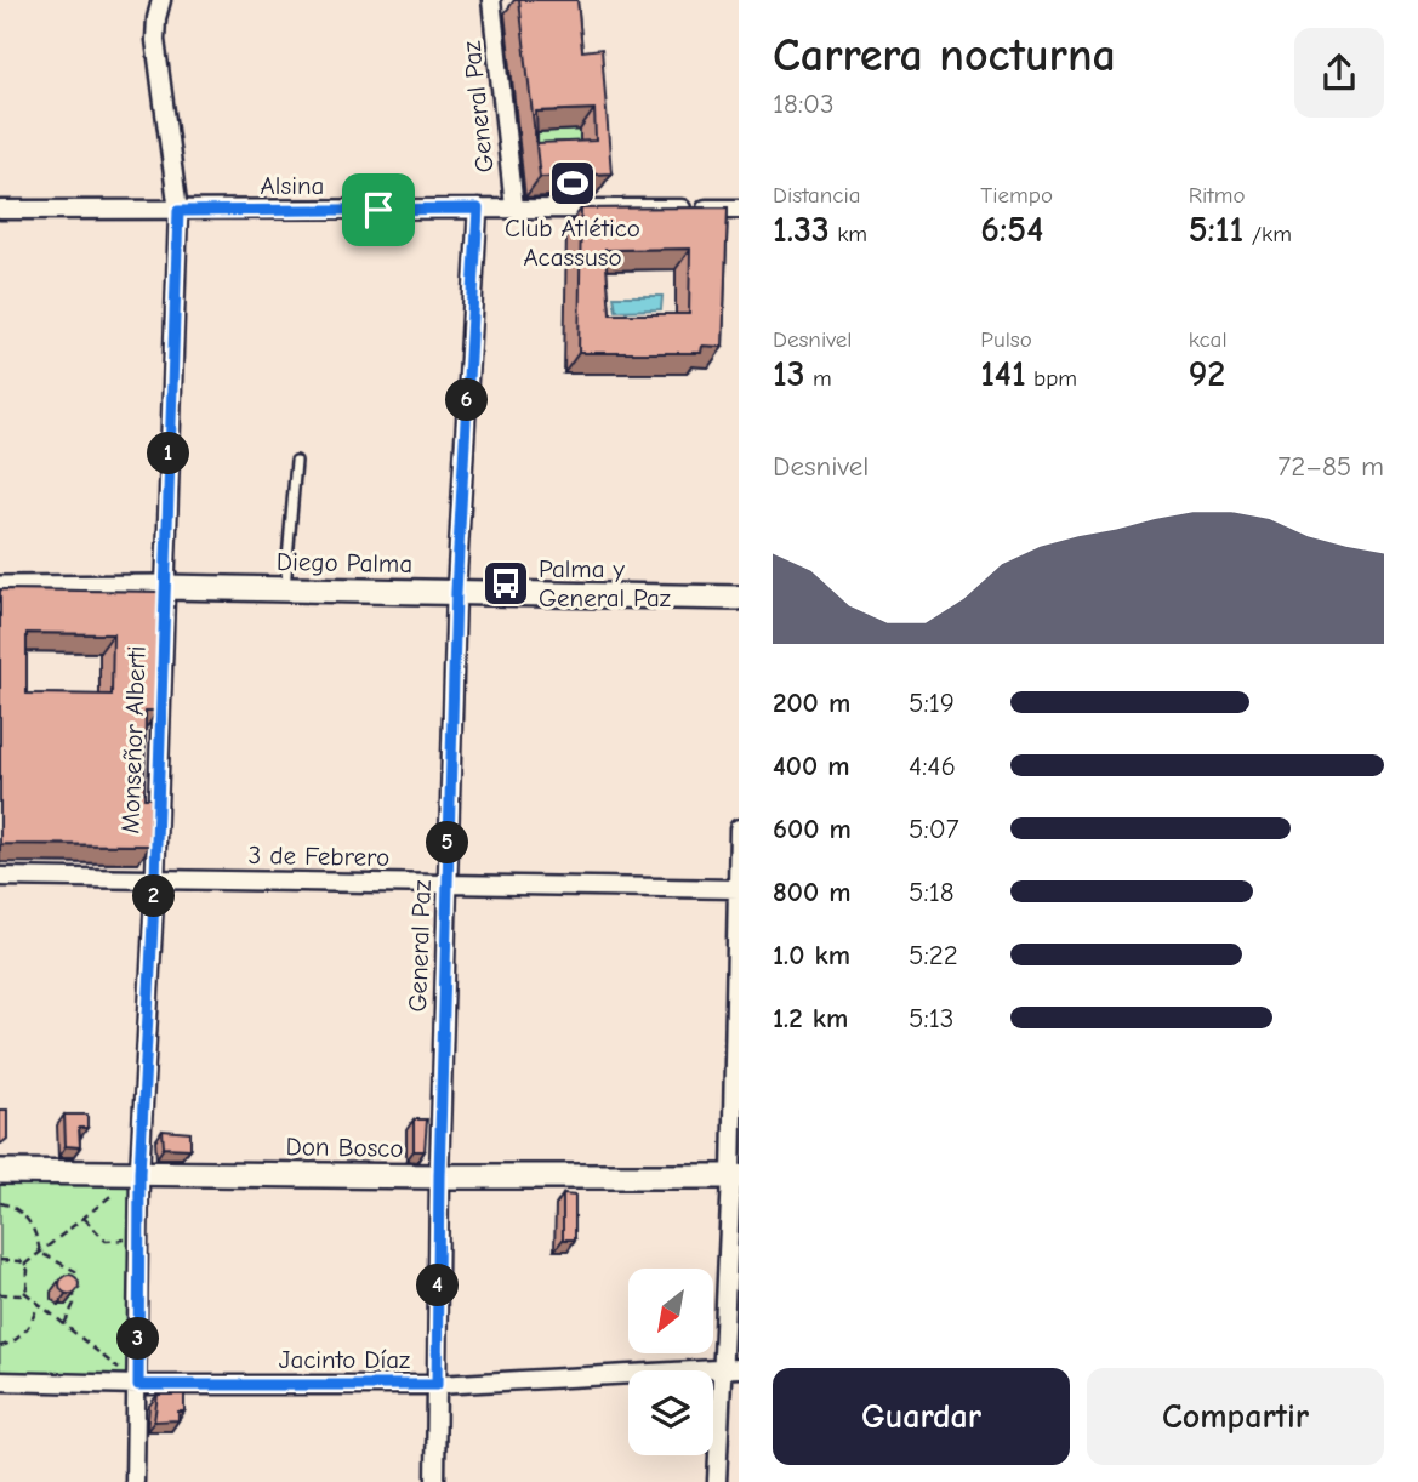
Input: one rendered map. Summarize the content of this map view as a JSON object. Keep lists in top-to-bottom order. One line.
{"streets":{"street":["General Paz","Alsina","Diego Palma","Monseñor Alberti","3 de Febrero","Don Bosco","Jacinto Díaz"]},"crossings":[["General Paz","Alsina"],["General Paz","Diego Palma"],["General Paz","3 de Febrero"],["General Paz","Don Bosco"],["General Paz","Jacinto Díaz"],["Alsina","Monseñor Alberti"],["Diego Palma","Monseñor Alberti"],["Monseñor Alberti","3 de Febrero"],["Monseñor Alberti","Don Bosco"],["Monseñor Alberti","Jacinto Díaz"]],"places":{"sports":["Club Atlético Acassuso"],"bus stop":["Palma y General Paz"]},"north":"bottom left","page":{"heading":["Carrera nocturna","18:03"],"stats":[["Distancia","1.33 km"],["Tiempo","6:54"],["Ritmo","5:11 /km"],["Desnivel","13 m"],["Pulso","141 bpm"],["kcal","92"]],"pins":["6","1","5","2","4","3"],"chart":["Desnivel","72–85 m"],"list":[{"name":"200 m","note":"5:19"},{"name":"400 m","note":"4:46"},{"name":"600 m","note":"5:07"},{"name":"800 m","note":"5:18"},{"name":"1.0 km","note":"5:22"},{"name":"1.2 km","note":"5:13"}],"buttons":["Guardar","Compartir"]}}
